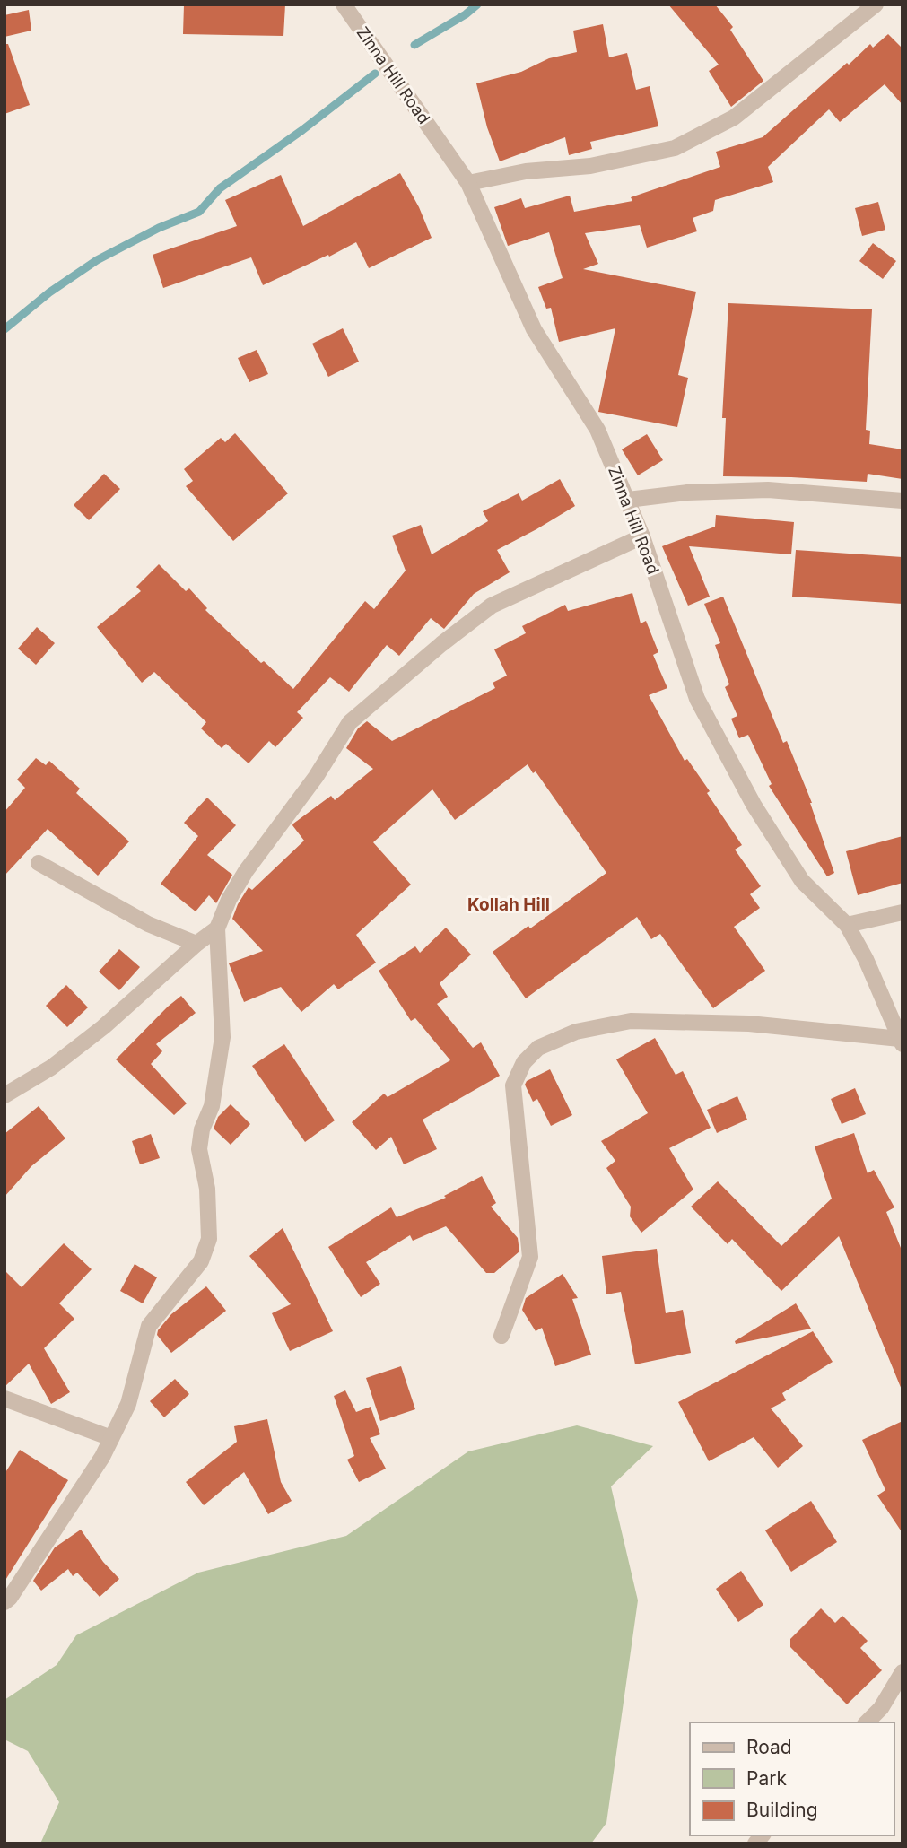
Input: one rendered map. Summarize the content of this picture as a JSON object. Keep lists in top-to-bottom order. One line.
{"streets":{"street":["Zinna Hill Road"]},"districts":["Kollah Hill"],"legend":["Road","Park","Building"]}
